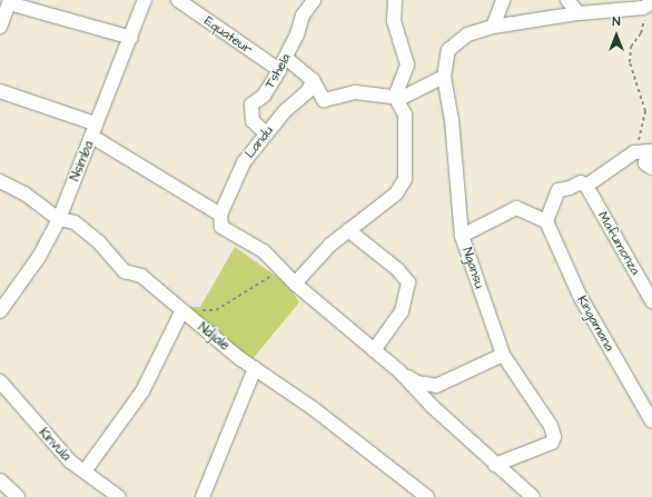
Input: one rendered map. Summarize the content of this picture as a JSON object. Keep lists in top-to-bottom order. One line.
{"streets":{"street":["Equateur","Tshela","Landu","Nsimba","Mafumonza","Ngansu","Kingamana","Ndjiale","Kinvula"]},"crossings":[["Equateur","Tshela"],["Tshela","Landu"],["Nsimba","Ndjiale"]],"north":"top"}
